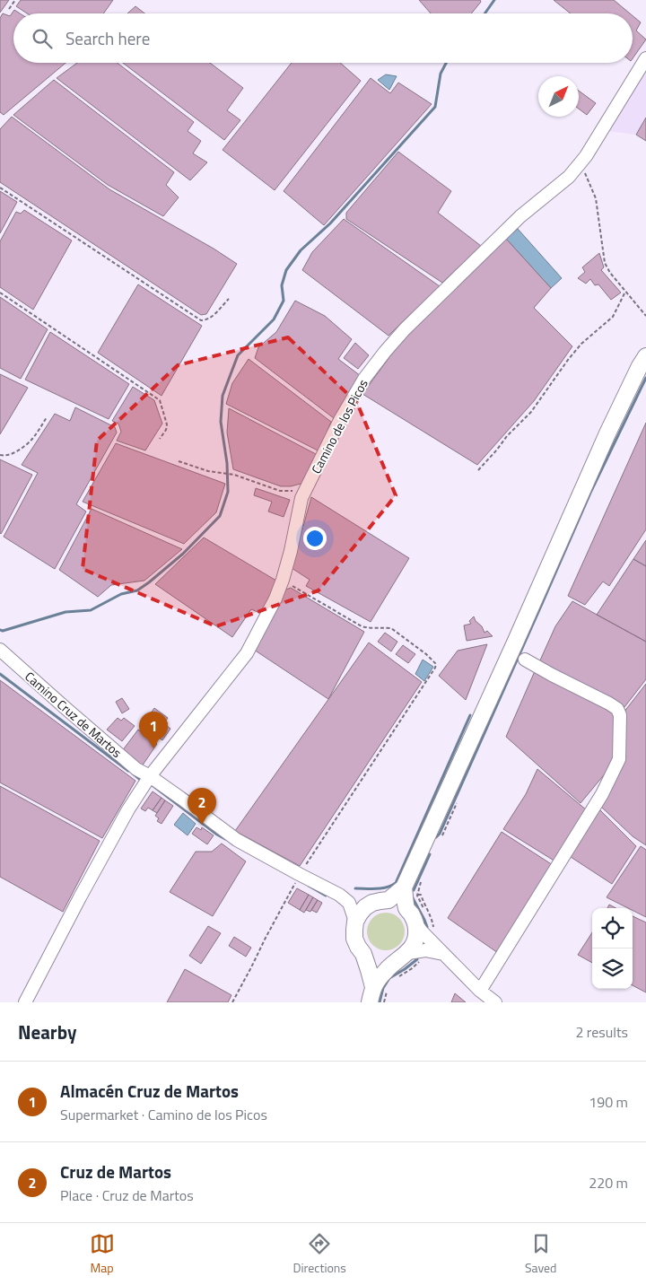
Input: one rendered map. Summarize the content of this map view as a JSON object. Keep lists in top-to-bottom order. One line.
{"streets":{"street":["Camino de los Picos","Camino Cruz de Martos"]},"crossings":[["Camino de los Picos","Camino Cruz de Martos"]],"north":"top right","page":{"search":"Search here","pins":["1","2"],"heading":["Nearby","2 results"],"list":[{"mark":"1","name":"Almacén Cruz de Martos","note":"Supermarket · Camino de los Picos","value":"190 m"},{"mark":"2","name":"Cruz de Martos","note":"Place · Cruz de Martos","value":"220 m"}],"nav":["Map","Directions","Saved"]}}
